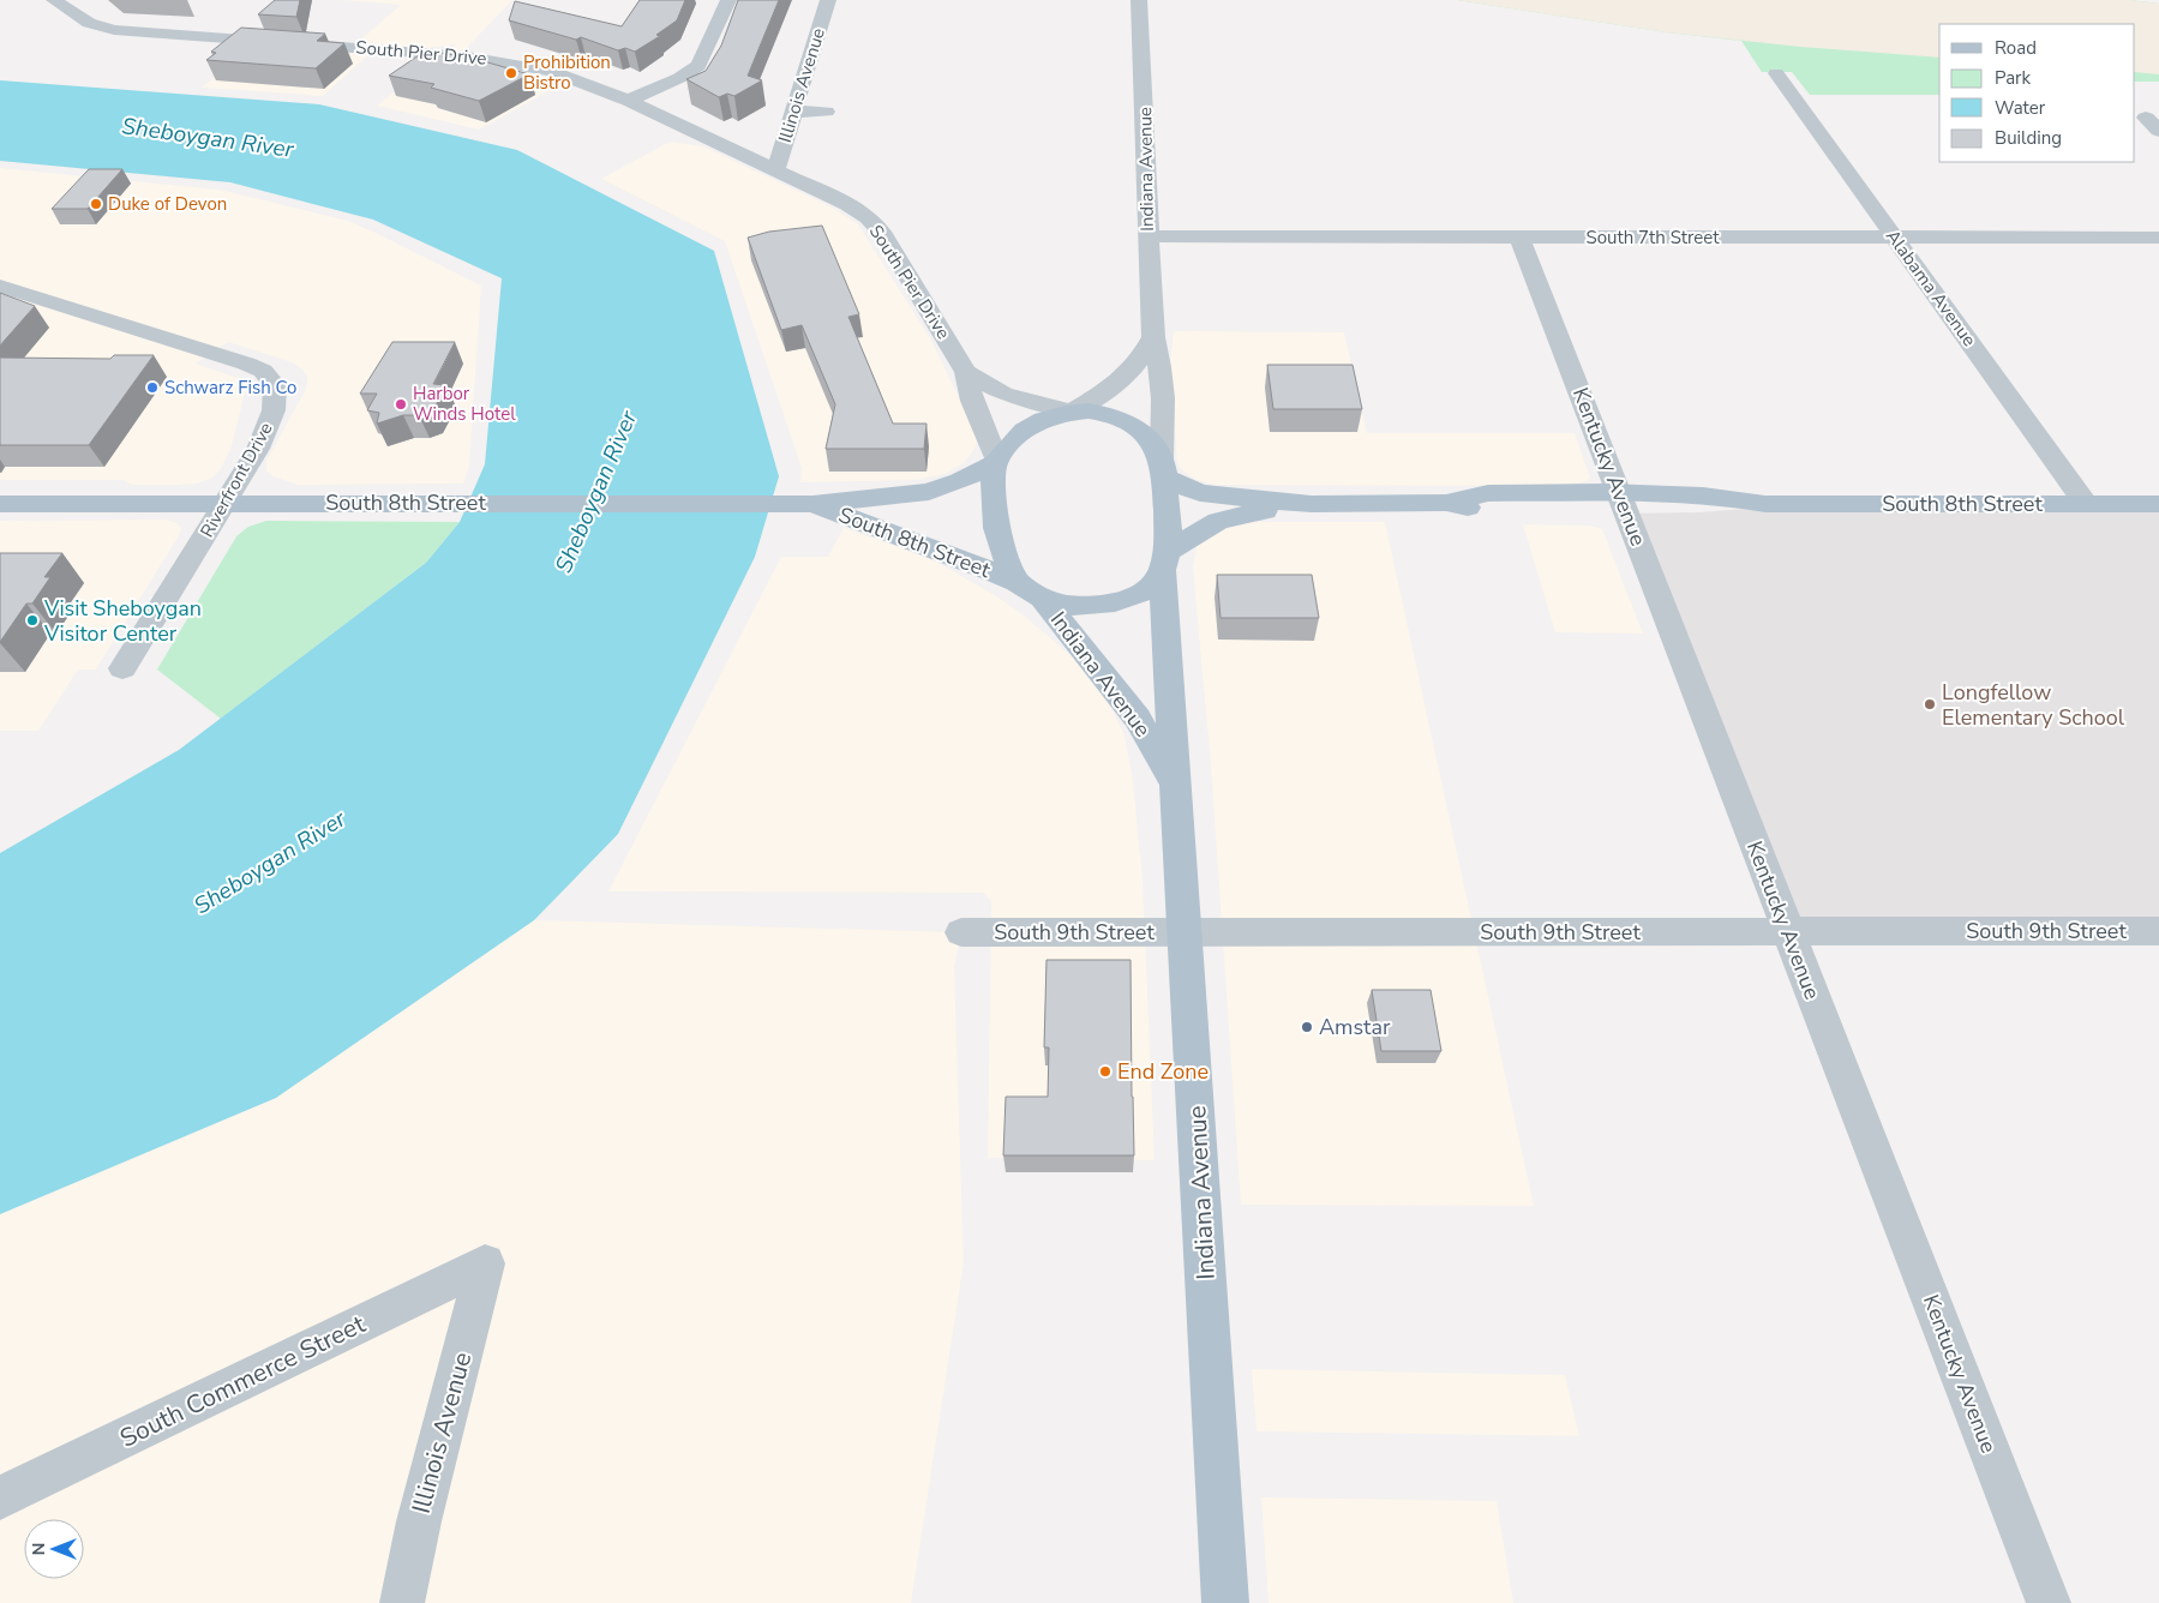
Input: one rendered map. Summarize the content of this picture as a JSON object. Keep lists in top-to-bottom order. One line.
{"streets":{"main road":["Indiana Avenue","South 8th Street"],"street":["South Pier Drive","Illinois Avenue","South 7th Street","Alabama Avenue","Kentucky Avenue","Riverfront Drive","South 9th Street","South Commerce Street"]},"crossings":[["South Pier Drive","Illinois Avenue"],["South Pier Drive","Indiana Avenue"],["South Pier Drive","South 8th Street"],["Illinois Avenue","South Commerce Street"],["Indiana Avenue","South 7th Street"],["Indiana Avenue","South 8th Street"],["Indiana Avenue","South 9th Street"],["South 7th Street","Alabama Avenue"],["South 7th Street","Kentucky Avenue"],["Alabama Avenue","South 8th Street"],["Kentucky Avenue","South 8th Street"],["Kentucky Avenue","South 9th Street"],["Riverfront Drive","South 8th Street"]],"water":["Sheboygan River"],"places":["Prohibition Bistro","Duke of Devon","Schwarz Fish Co","Harbor Winds Hotel","Visit Sheboygan Visitor Center","Longfellow Elementary School","Amstar","End Zone"],"legend":["Road","Park","Water","Building"],"north":"left"}
